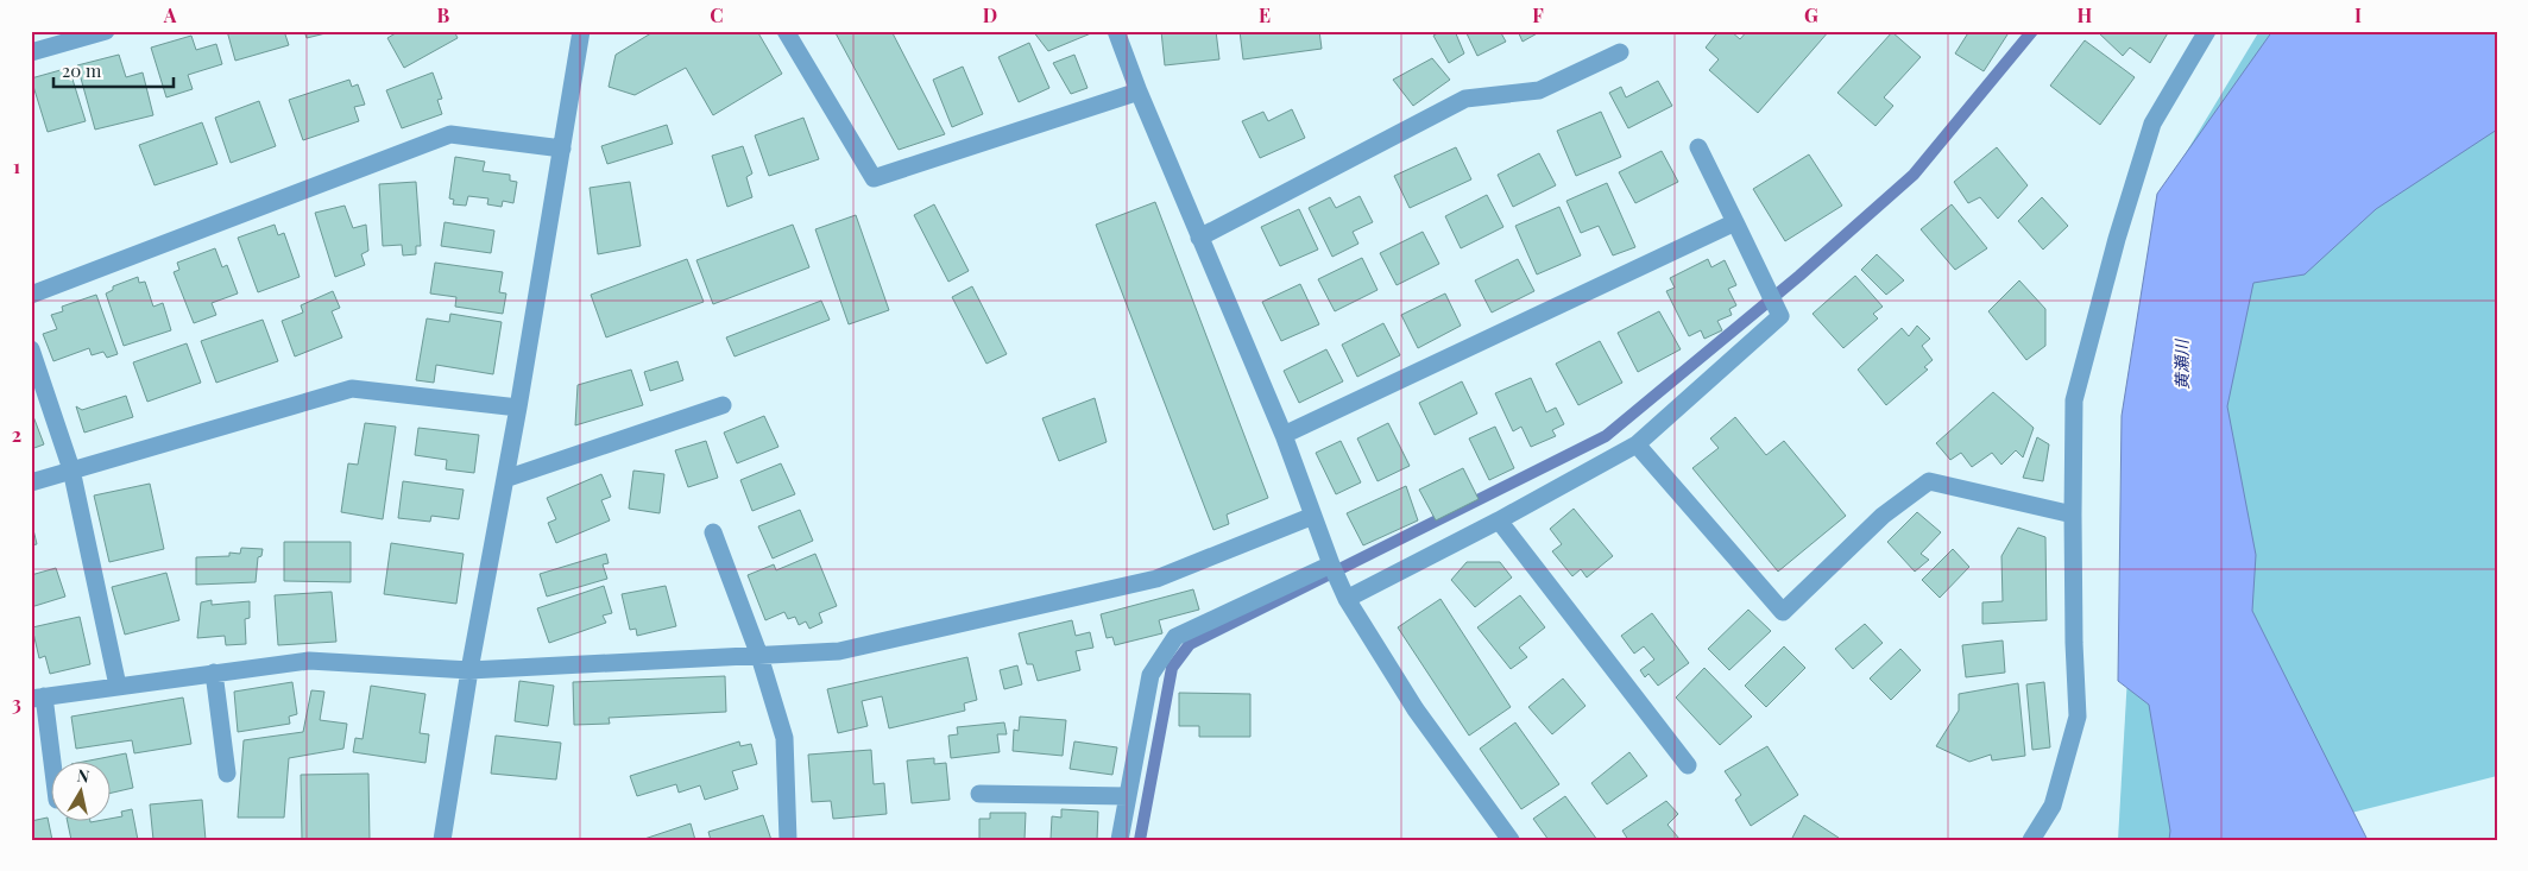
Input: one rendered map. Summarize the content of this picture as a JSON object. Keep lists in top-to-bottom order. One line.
{"water":["黄瀬川"],"scale_bar":"20 m","north":"top","grid":{"columns":["A","B","C","D","E","F","G","H","I"],"rows":["1","2","3"]}}
